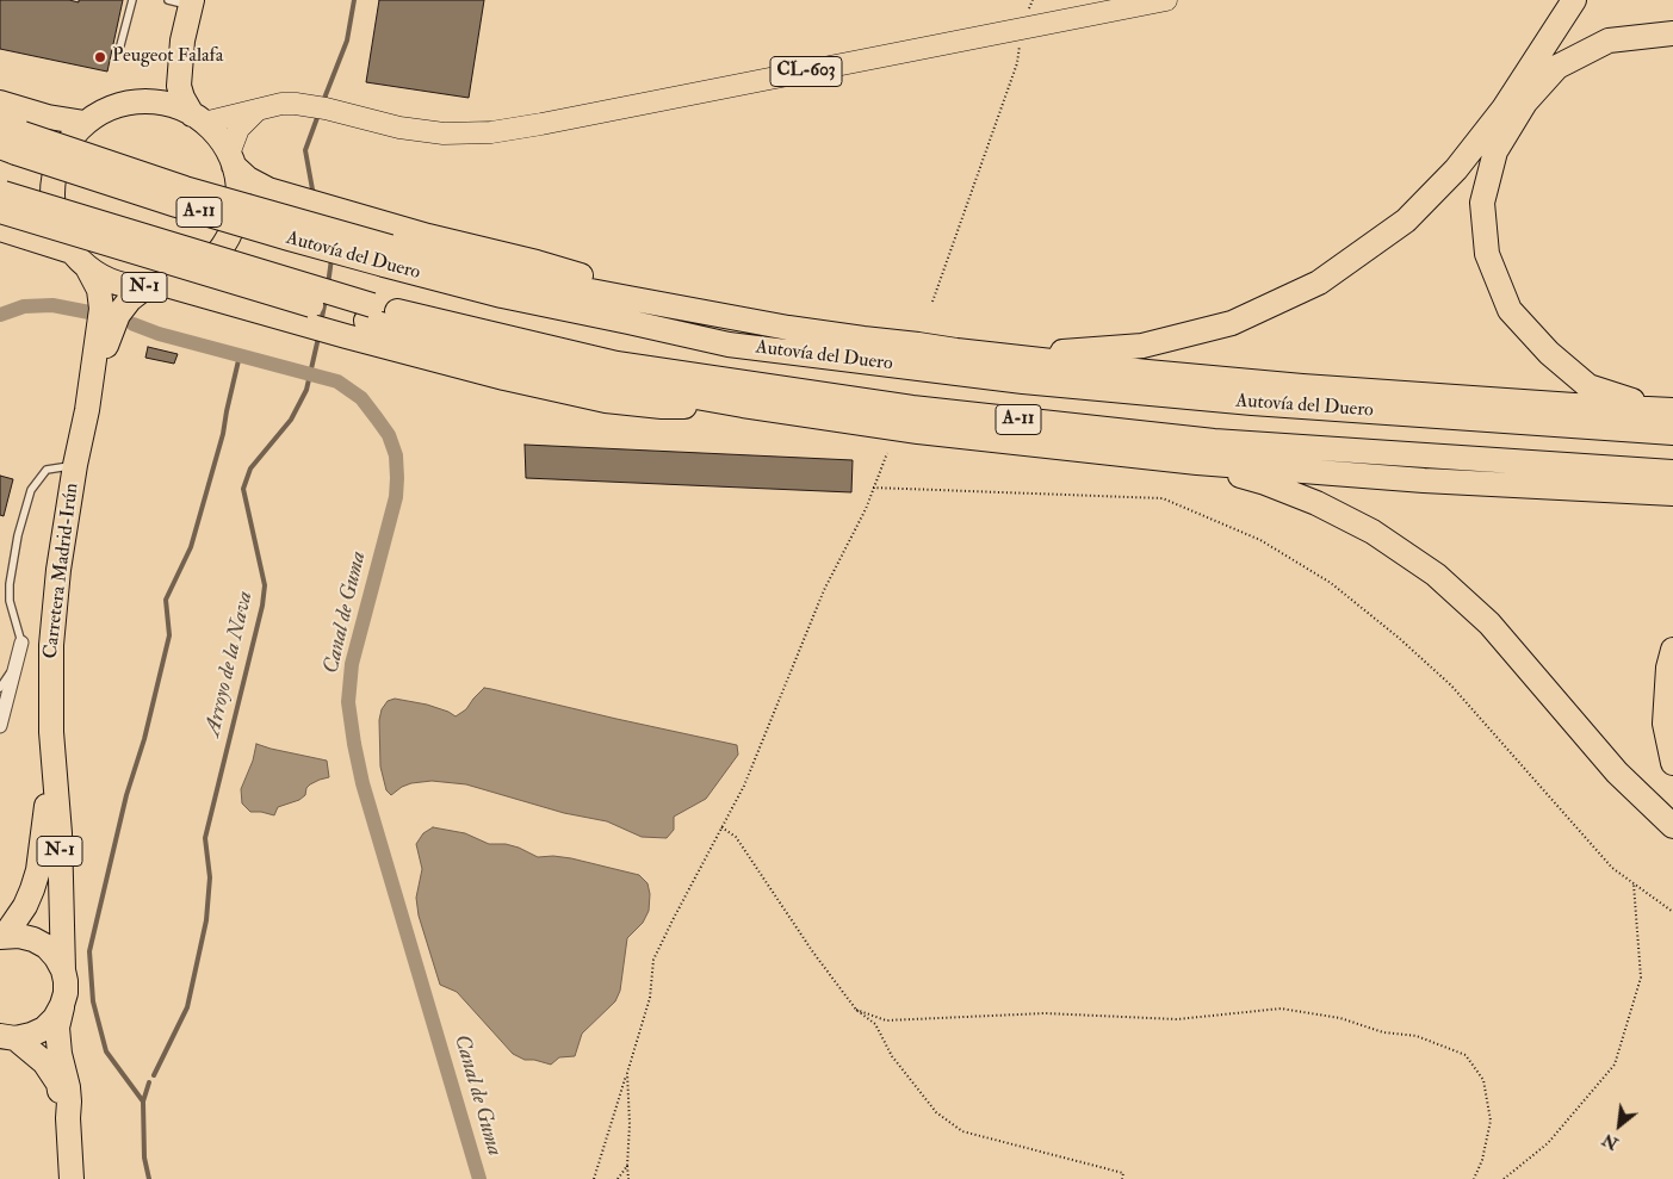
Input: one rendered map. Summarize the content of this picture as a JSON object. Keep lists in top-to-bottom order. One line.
{"streets":{"highway":["A-11","Autovía del Duero","N-1","Carretera Madrid-Irún"],"main road":["CL-603"]},"crossings":[["CL-603","N-1"],["CL-603","Carretera Madrid-Irún"],["N-1","Carretera Madrid-Irún"]],"water":["Canal de Guma","Arroyo de la Nava"],"places":["Peugeot Falafa"],"north":"bottom left"}
